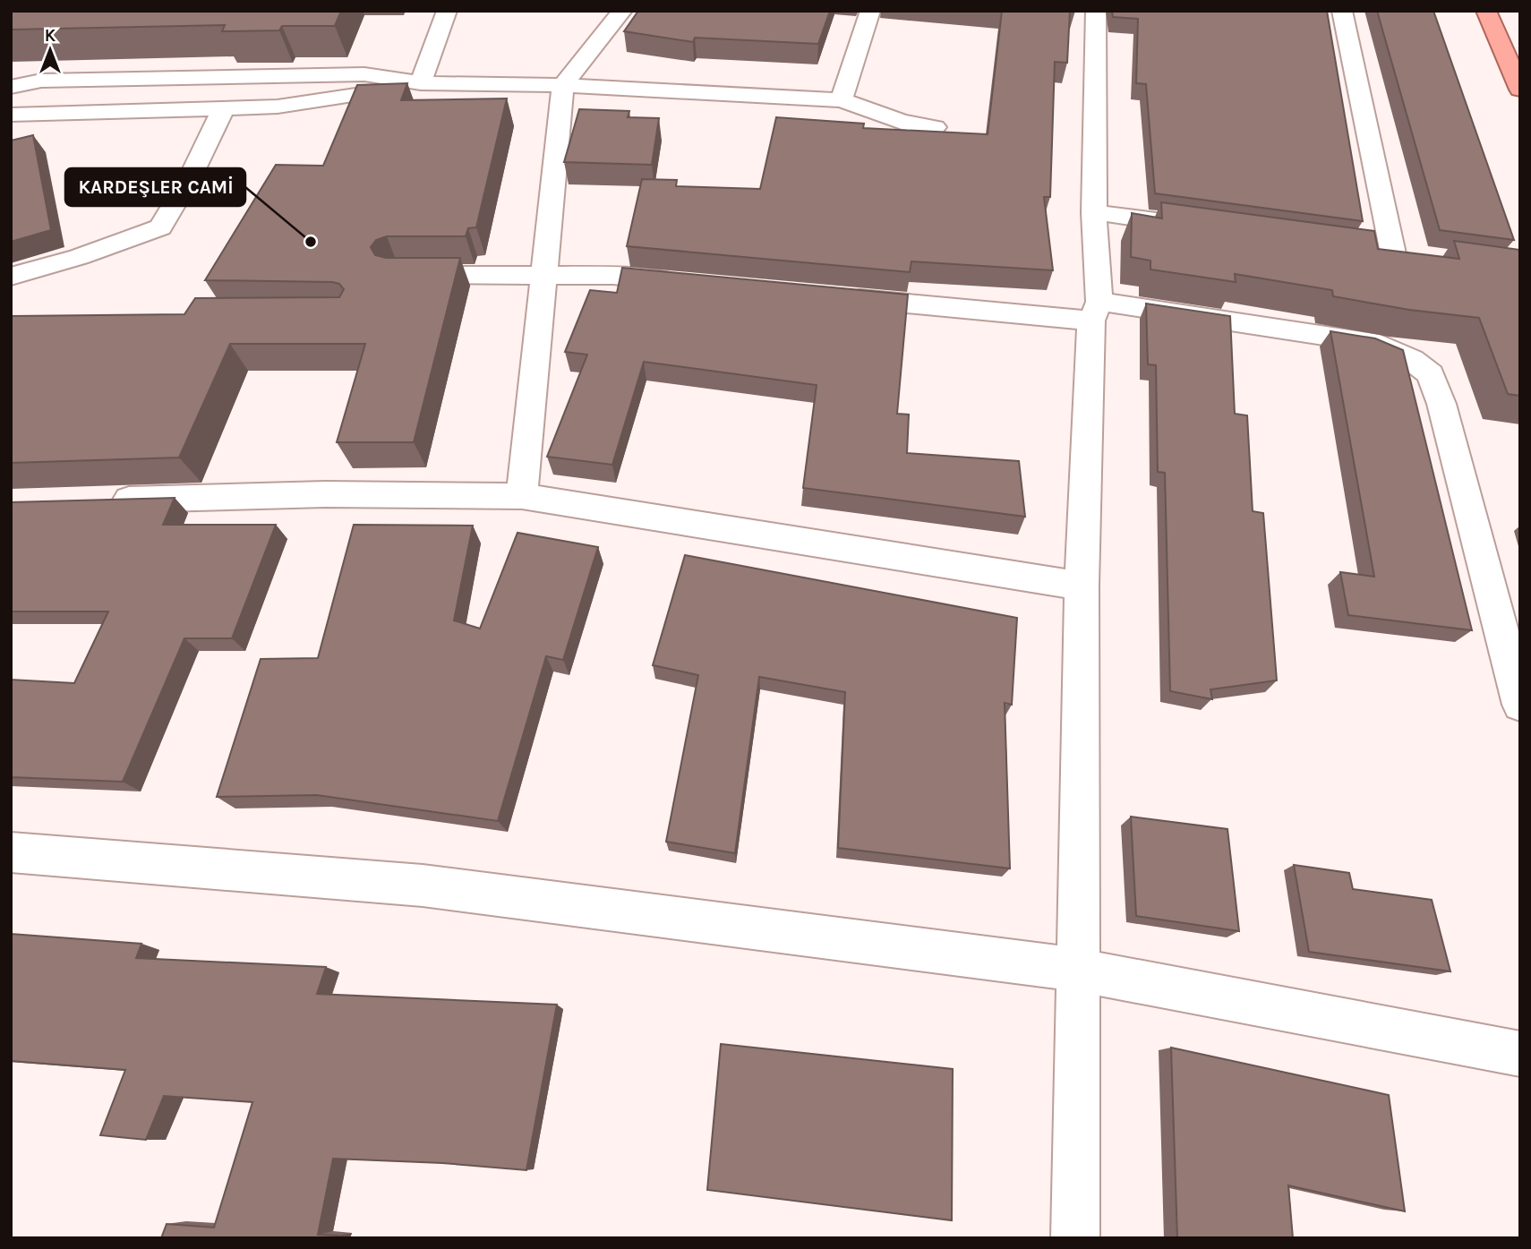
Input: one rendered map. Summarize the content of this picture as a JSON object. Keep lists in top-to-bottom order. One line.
{"places":["KARDEŞLER CAMİ"],"north":"top"}
